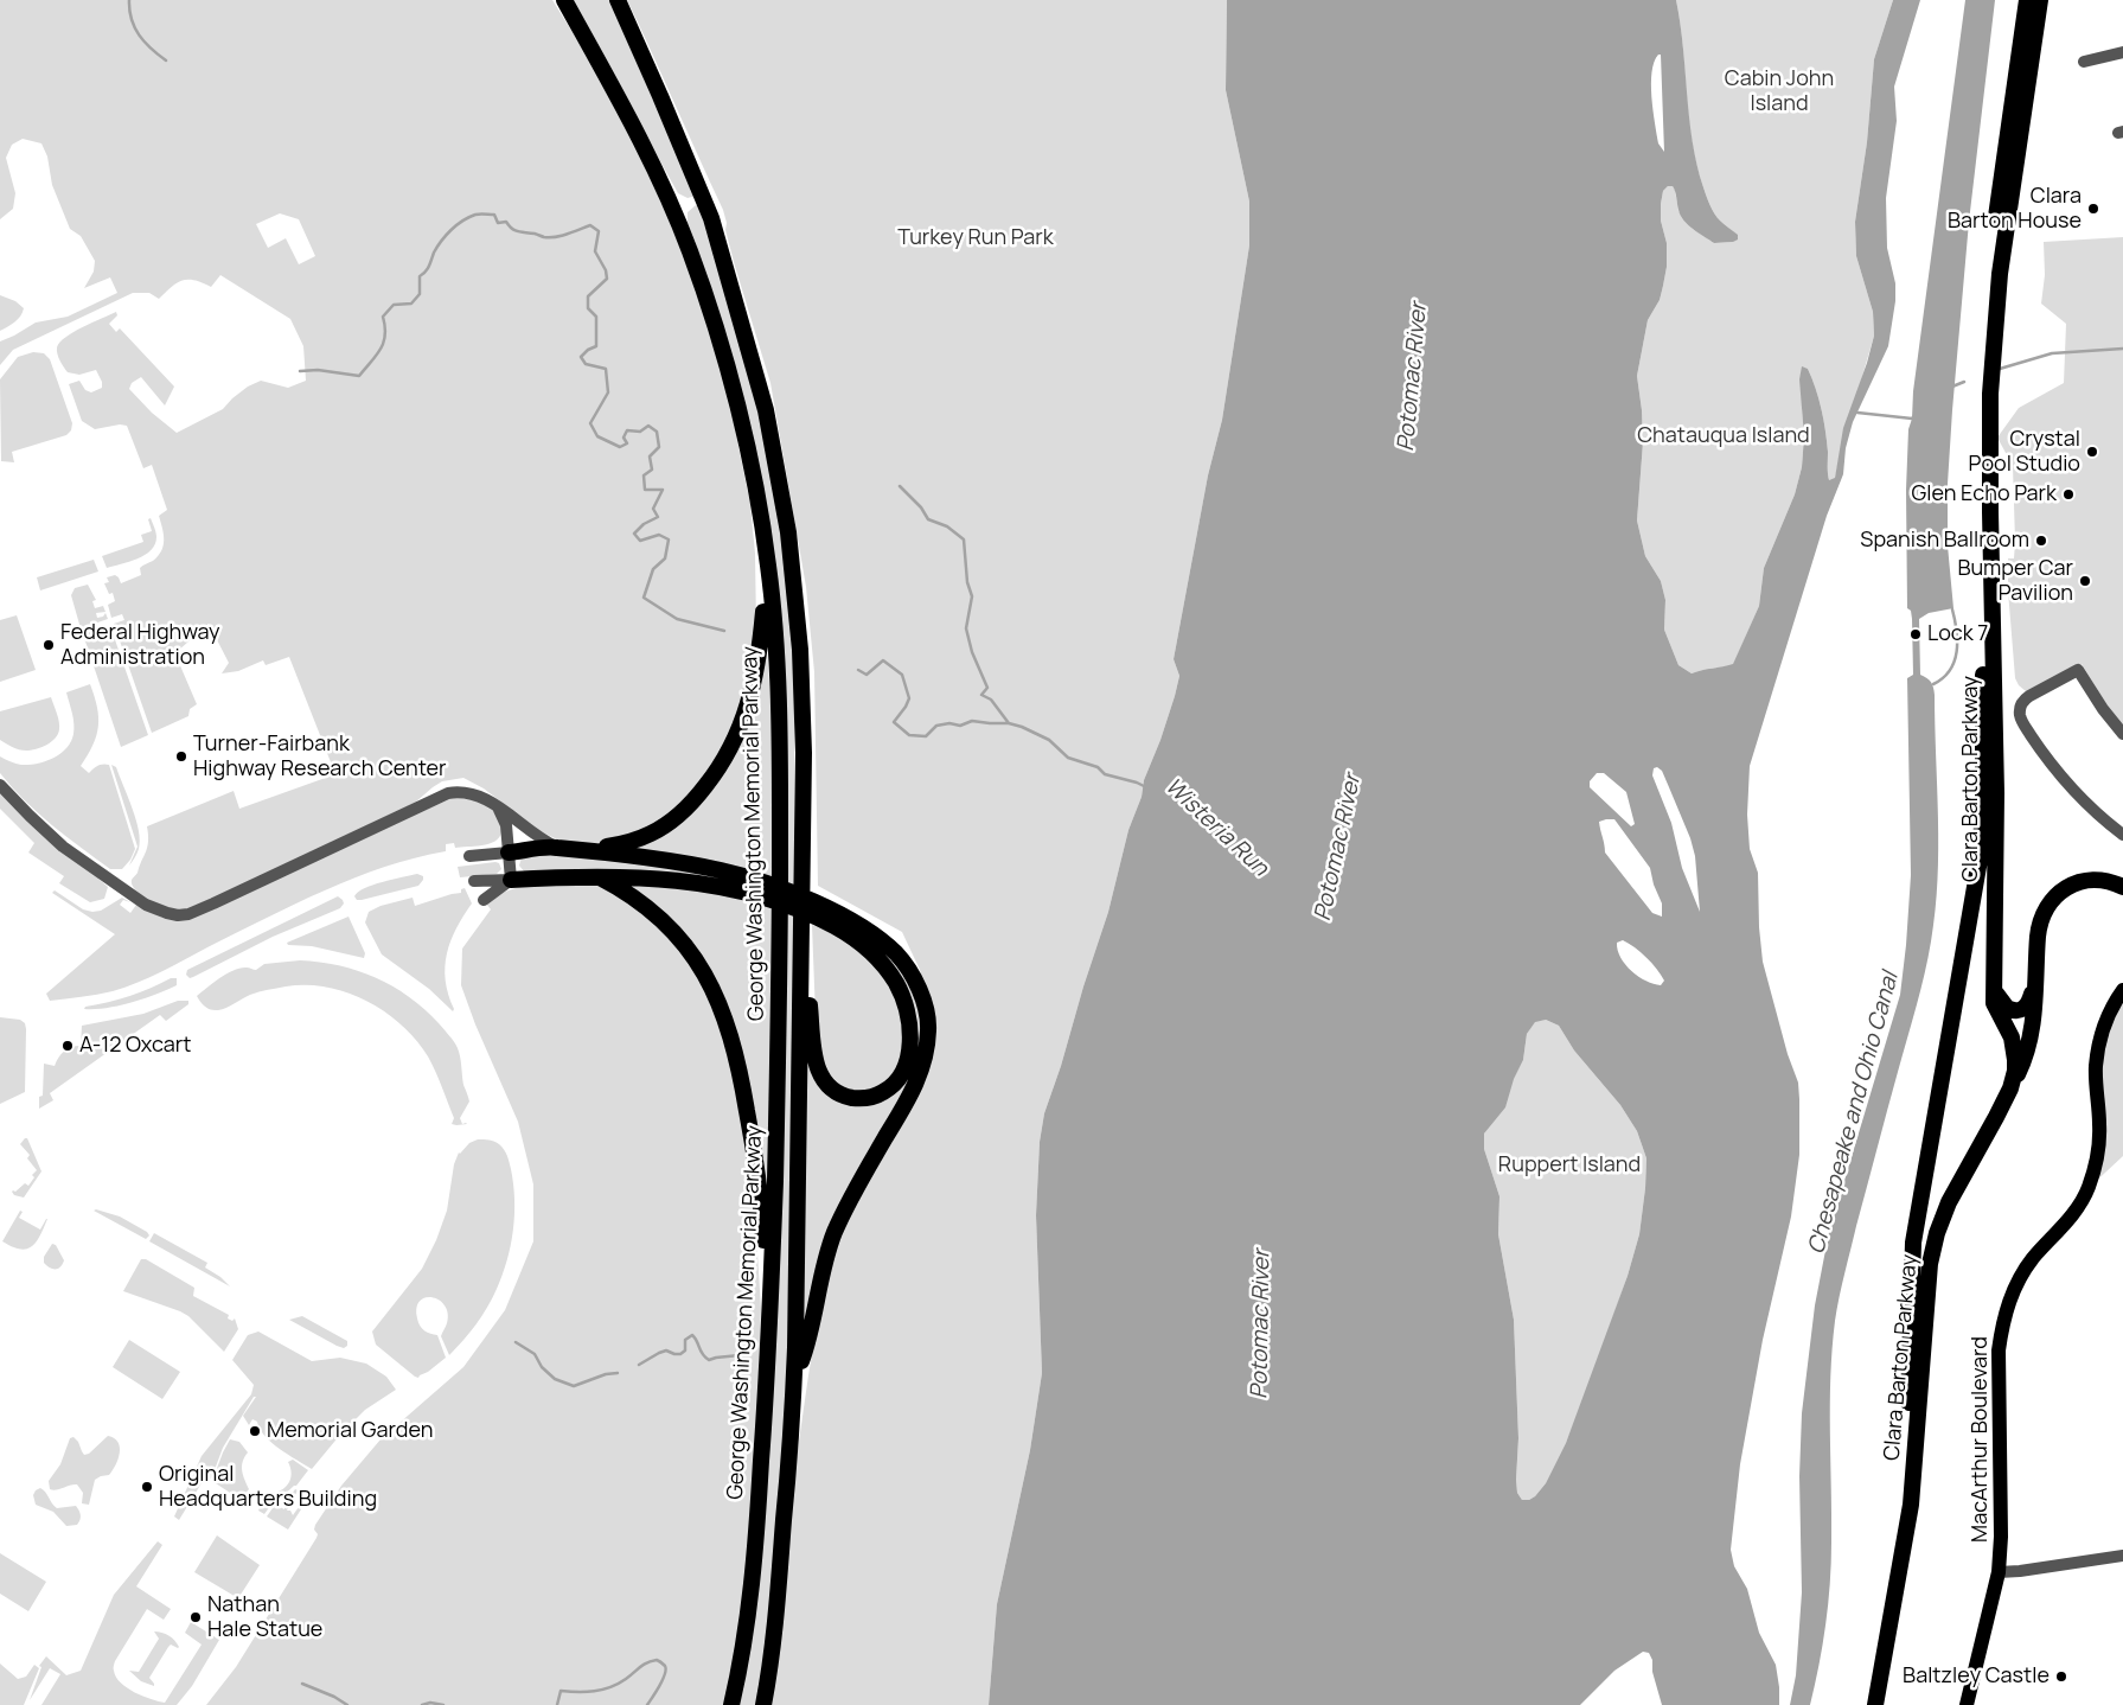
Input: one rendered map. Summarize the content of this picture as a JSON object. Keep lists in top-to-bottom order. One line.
{"streets":{"highway":["Clara Barton Parkway","George Washington Memorial Parkway"],"main road":["MacArthur Boulevard"]},"water":["Potomac River","Wisteria Run","Chesapeake and Ohio Canal"],"parks":["Cabin John Island","Turkey Run Park","Chatauqua Island","Ruppert Island"],"places":["Clara Barton House","Crystal Pool Studio","Glen Echo Park","Spanish Ballroom","Bumper Car Pavilion","Lock 7","Federal Highway Administration","Turner-Fairbank Highway Research Center","A-12 Oxcart","Memorial Garden","Original Headquarters Building","Nathan Hale Statue","Baltzley Castle"]}
